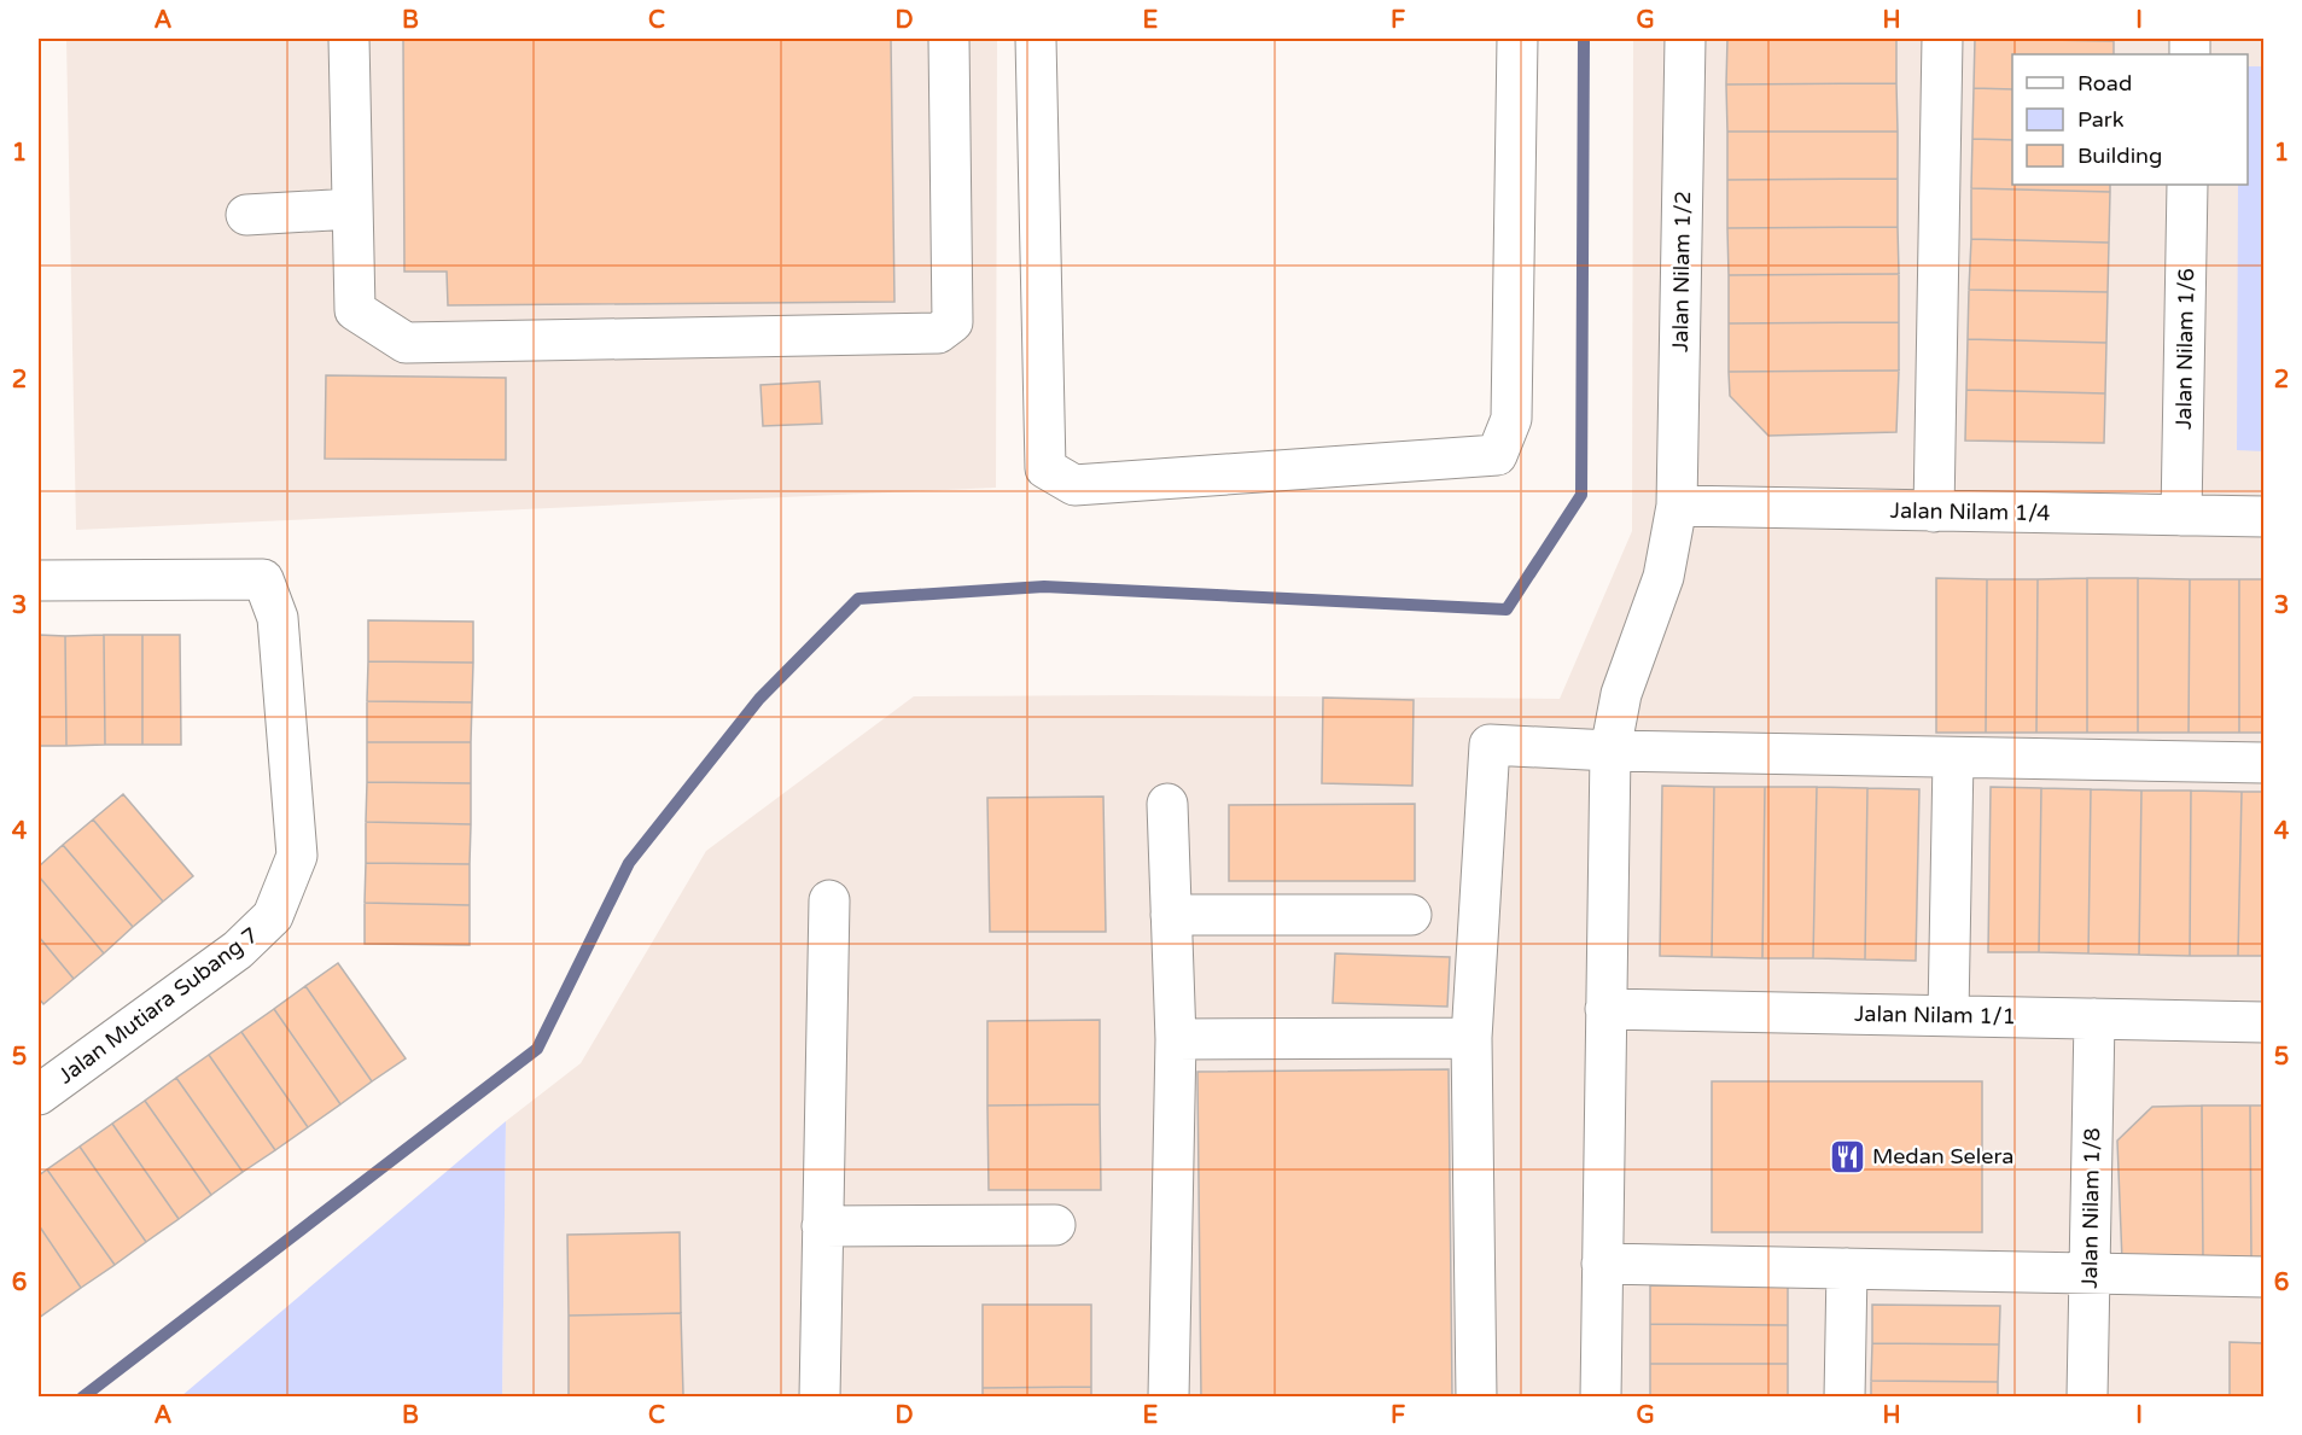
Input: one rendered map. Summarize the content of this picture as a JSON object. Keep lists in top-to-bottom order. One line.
{"streets":{"street":["Jalan Nilam 1/2","Jalan Nilam 1/6","Jalan Nilam 1/4","Jalan Mutiara Subang 7","Jalan Nilam 1/1","Jalan Nilam 1/8"]},"crossings":[["Jalan Nilam 1/2","Jalan Nilam 1/4"],["Jalan Nilam 1/2","Jalan Nilam 1/1"],["Jalan Nilam 1/6","Jalan Nilam 1/4"],["Jalan Nilam 1/1","Jalan Nilam 1/8"]],"places":{"restaurant":["Medan Selera"]},"legend":["Road","Park","Building"],"grid":{"columns":["A","B","C","D","E","F","G","H","I"],"rows":["1","2","3","4","5","6"]}}
